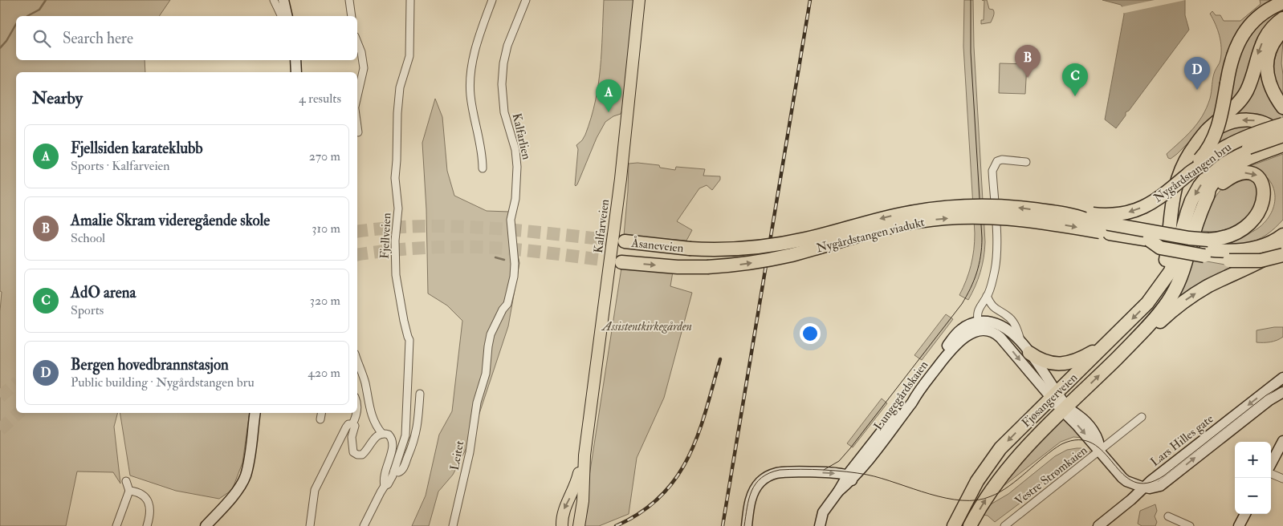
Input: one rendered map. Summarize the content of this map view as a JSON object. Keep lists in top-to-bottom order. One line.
{"streets":{"highway":["Nygårdstangen bru","Nygårdstangen viadukt","Åsaneveien","Fjøsangerveien"],"main road":["Kalfarveien","Lungegårdskaien","Lars Hilles gate"],"street":["Kalfarlien","Fjellveien","Leitet","Vestre Strømkaien"]},"crossings":[["Kalfarlien","Leitet"],["Nygårdstangen bru","Nygårdstangen viadukt"],["Nygårdstangen viadukt","Åsaneveien"]],"parks":["Assistentkirkegården"],"page":{"search":"Search here","pins":["B","D","C","A"],"heading":["Nearby","4 results"],"list":[{"mark":"A","name":"Fjellsiden karateklubb","note":"Sports · Kalfarveien","value":"270 m"},{"mark":"B","name":"Amalie Skram videregående skole","note":"School","value":"310 m"},{"mark":"C","name":"AdO arena","note":"Sports","value":"320 m"},{"mark":"D","name":"Bergen hovedbrannstasjon","note":"Public building · Nygårdstangen bru","value":"420 m"}],"map_buttons":["+","−"]}}
